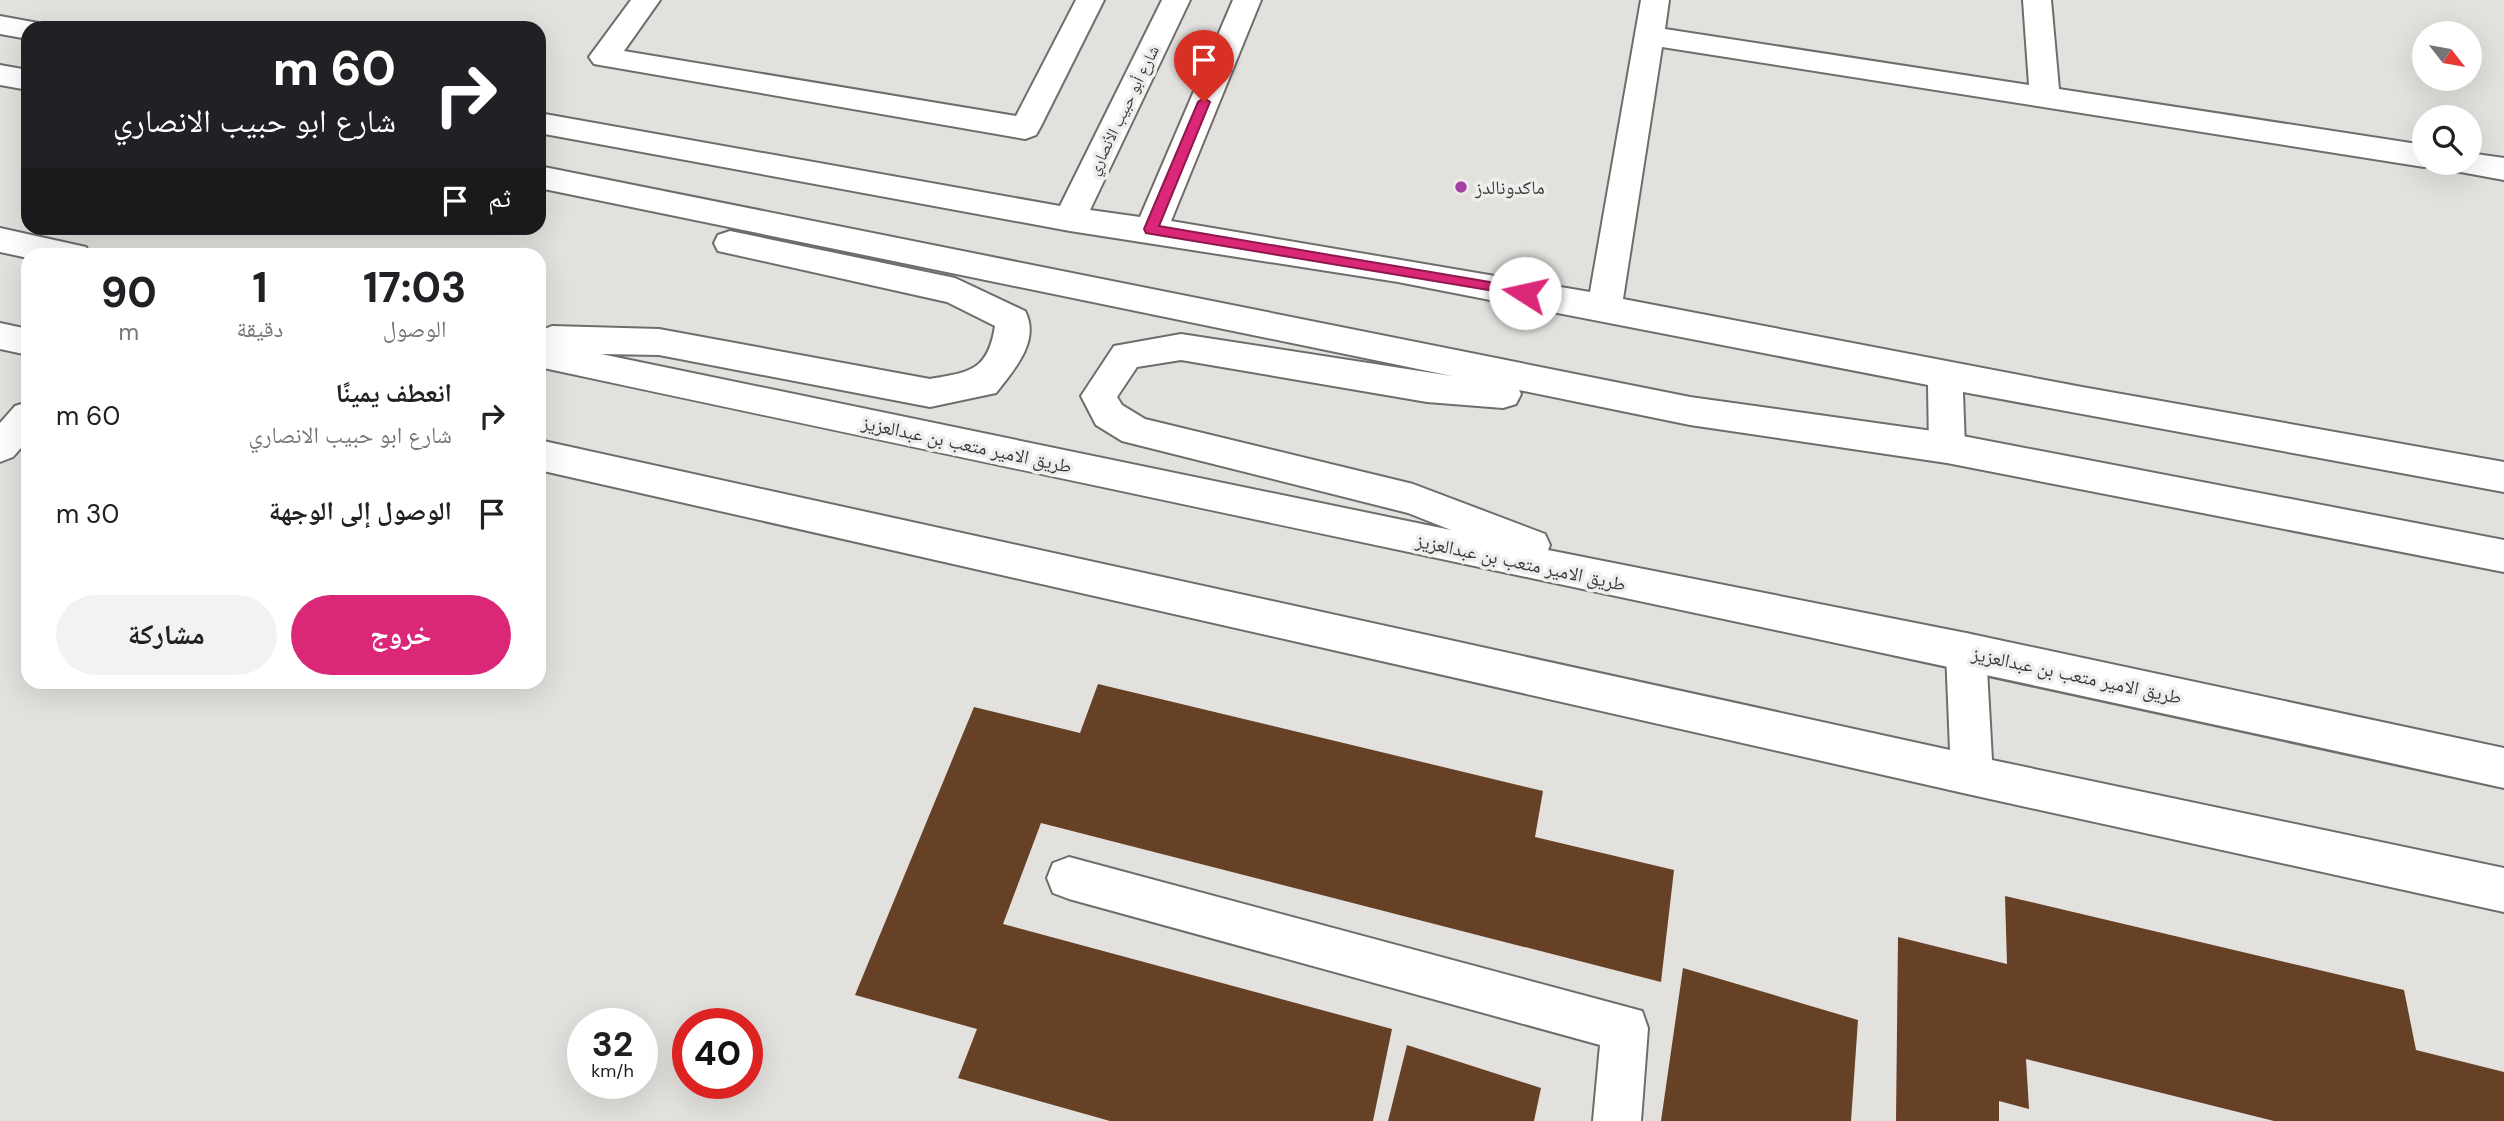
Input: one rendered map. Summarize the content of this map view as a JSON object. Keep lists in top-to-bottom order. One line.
{"streets":{"street":["شارع أبو حبيب الأنصاري","طريق الامير متعب بن عبدالعزيز"]},"places":["ماكدونالدز"],"north":"bottom right","page":{"turn":["60 m","شارع ابو حبيب الانصاري"],"then":"ثم","eta":["17:03","الوصول","1","دقيقة","90","m"],"list":[{"name":"انعطف يمينًا","note":"شارع ابو حبيب الانصاري","value":"60 m"},{"name":"الوصول إلى الوجهة","value":"30 m"}],"buttons":["خروج","مشاركة"],"speed":"32 km/h","limit":"40"}}
